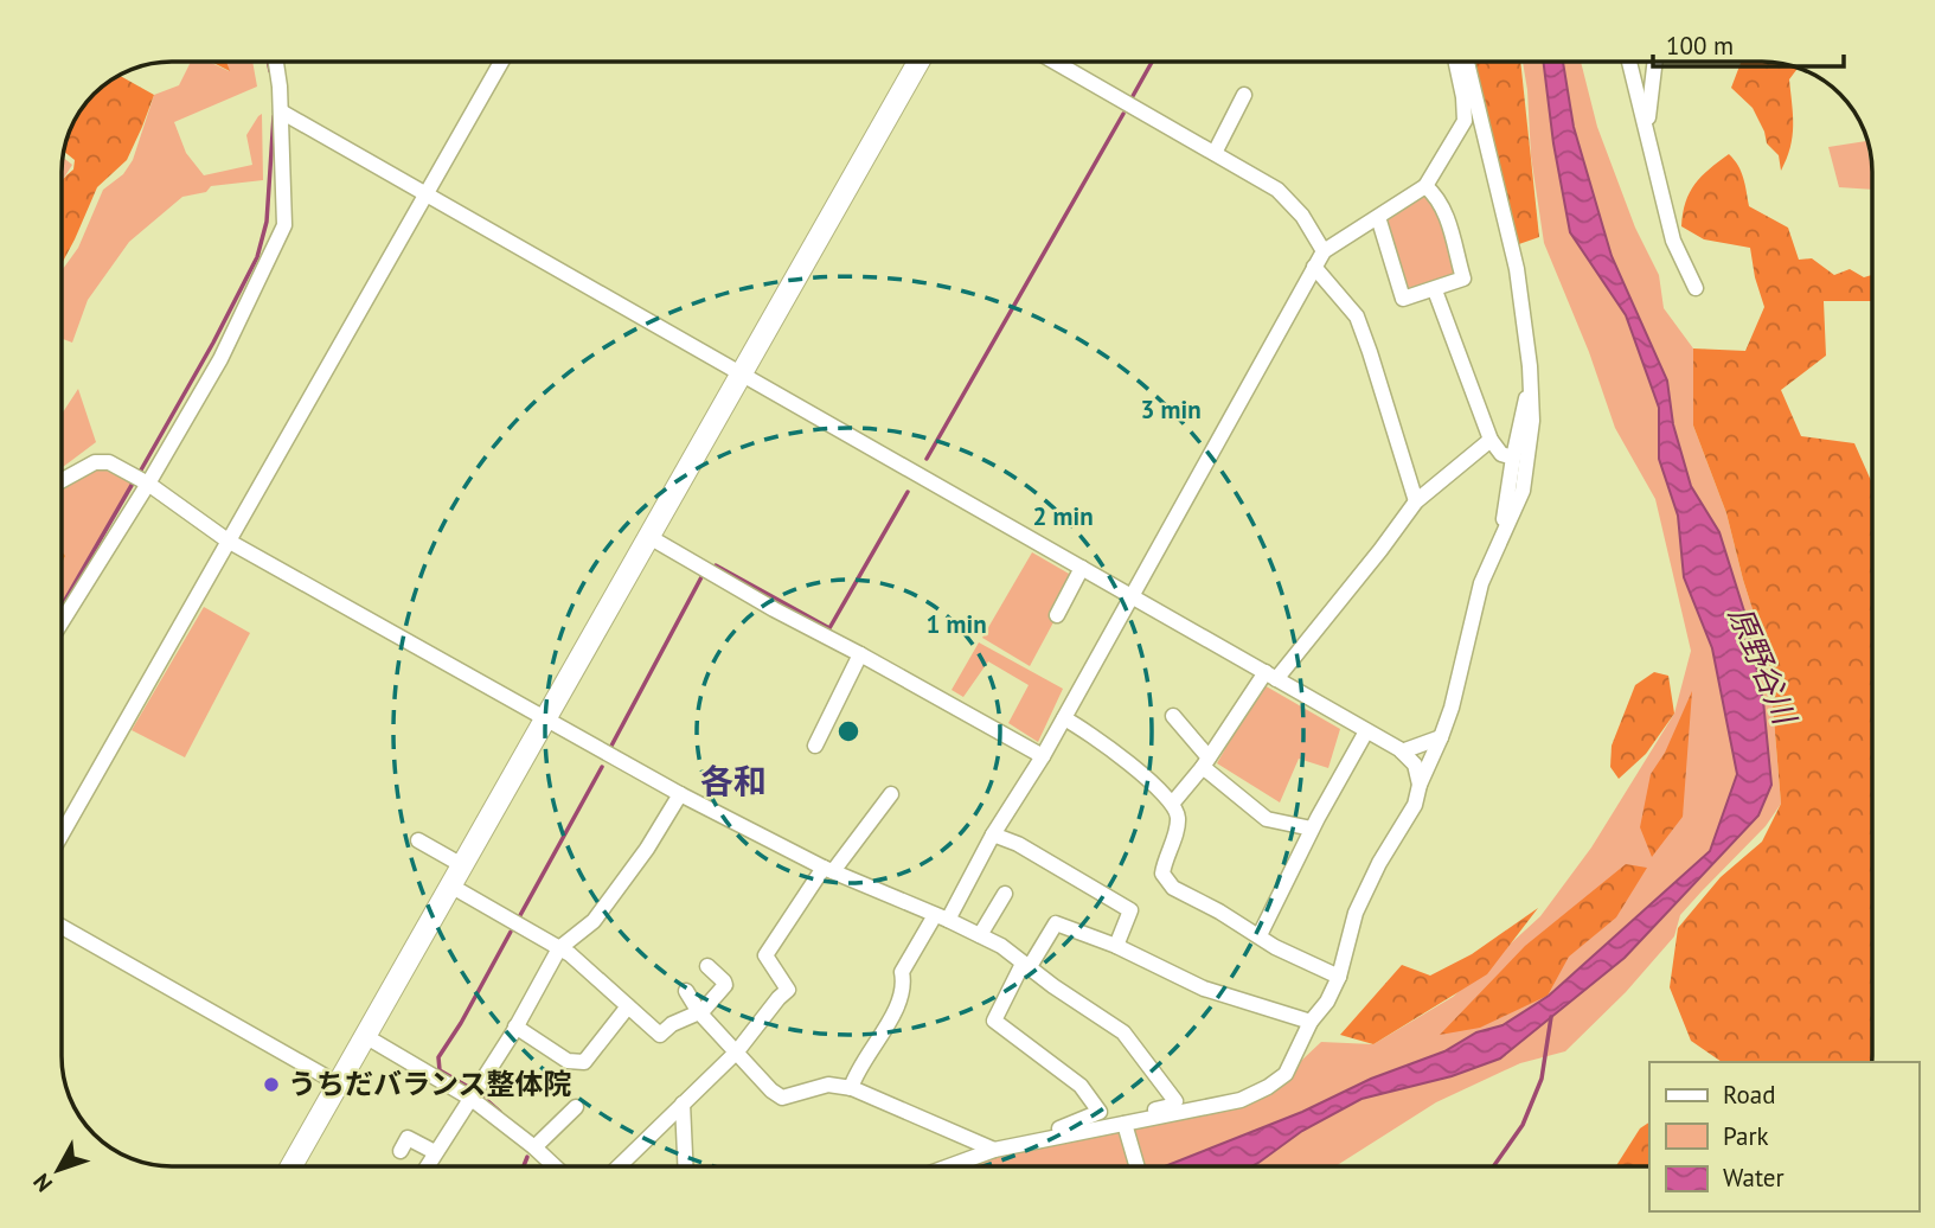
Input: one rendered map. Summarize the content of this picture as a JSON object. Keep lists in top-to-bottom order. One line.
{"districts":["各和"],"water":["原野谷川"],"places":["うちだバランス整体院"],"legend":["Road","Park","Water"],"scale_bar":"100 m","north":"bottom left","rings":["3 min","2 min","1 min"]}
